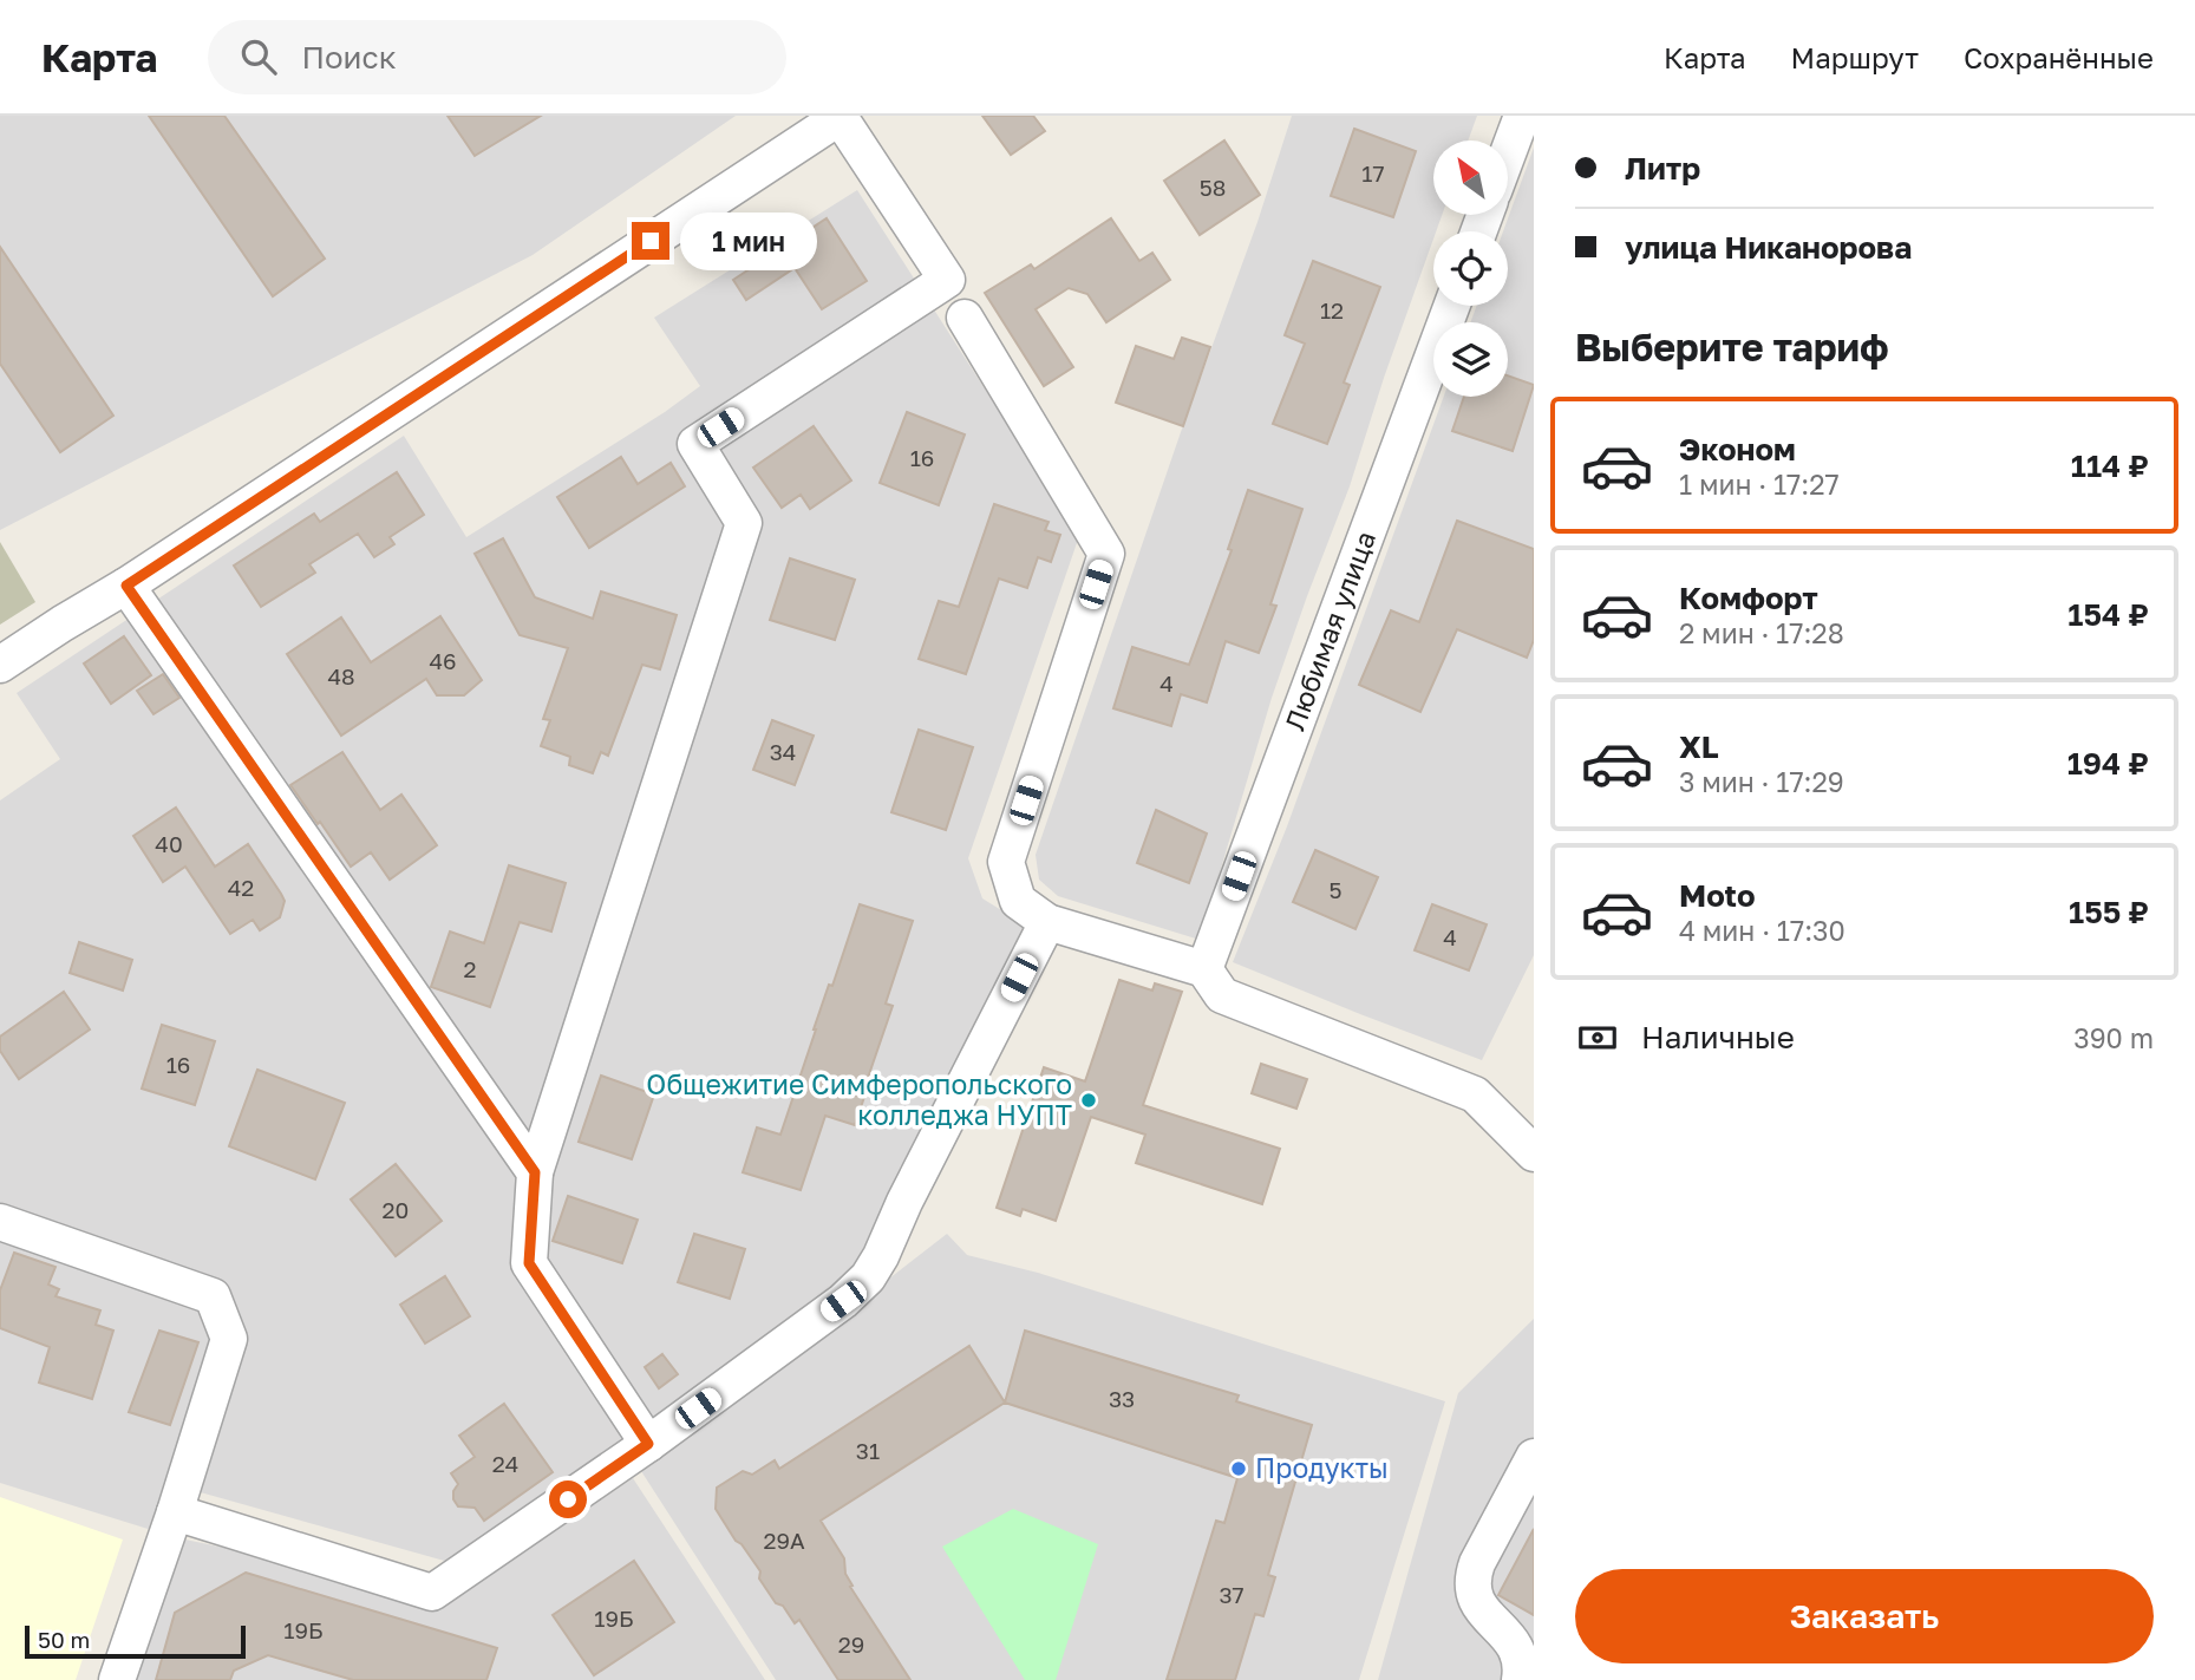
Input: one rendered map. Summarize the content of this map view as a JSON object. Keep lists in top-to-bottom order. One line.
{"streets":{"street":["Любимая улица"]},"places":["Общежитие Симферопольского колледжа НУПТ","Продукты"],"house_numbers":["17","58","12","16","46","48","4","34","40","42","5","4","2","16","20","33","31","24","29А","37","19Б","19Б","29"],"scale_bar":"50 m","north":"top left","page":{"header":"Карта","search":"Поиск","nav":["Карта","Маршрут","Сохранённые"],"banner":["Литр","улица Никанорова"],"bubble":"1 мин","heading":"Выберите тариф","list":[{"name":"Эконом","note":"1 мин · 17:27","value":"114 ₽"},{"name":"Комфорт","note":"2 мин · 17:28","value":"154 ₽"},{"name":"XL","note":"3 мин · 17:29","value":"194 ₽"},{"name":"Moto","note":"4 мин · 17:30","value":"155 ₽"}],"pay":["Наличные","390 m"],"buttons":"Заказать","scale":"50 m"}}
